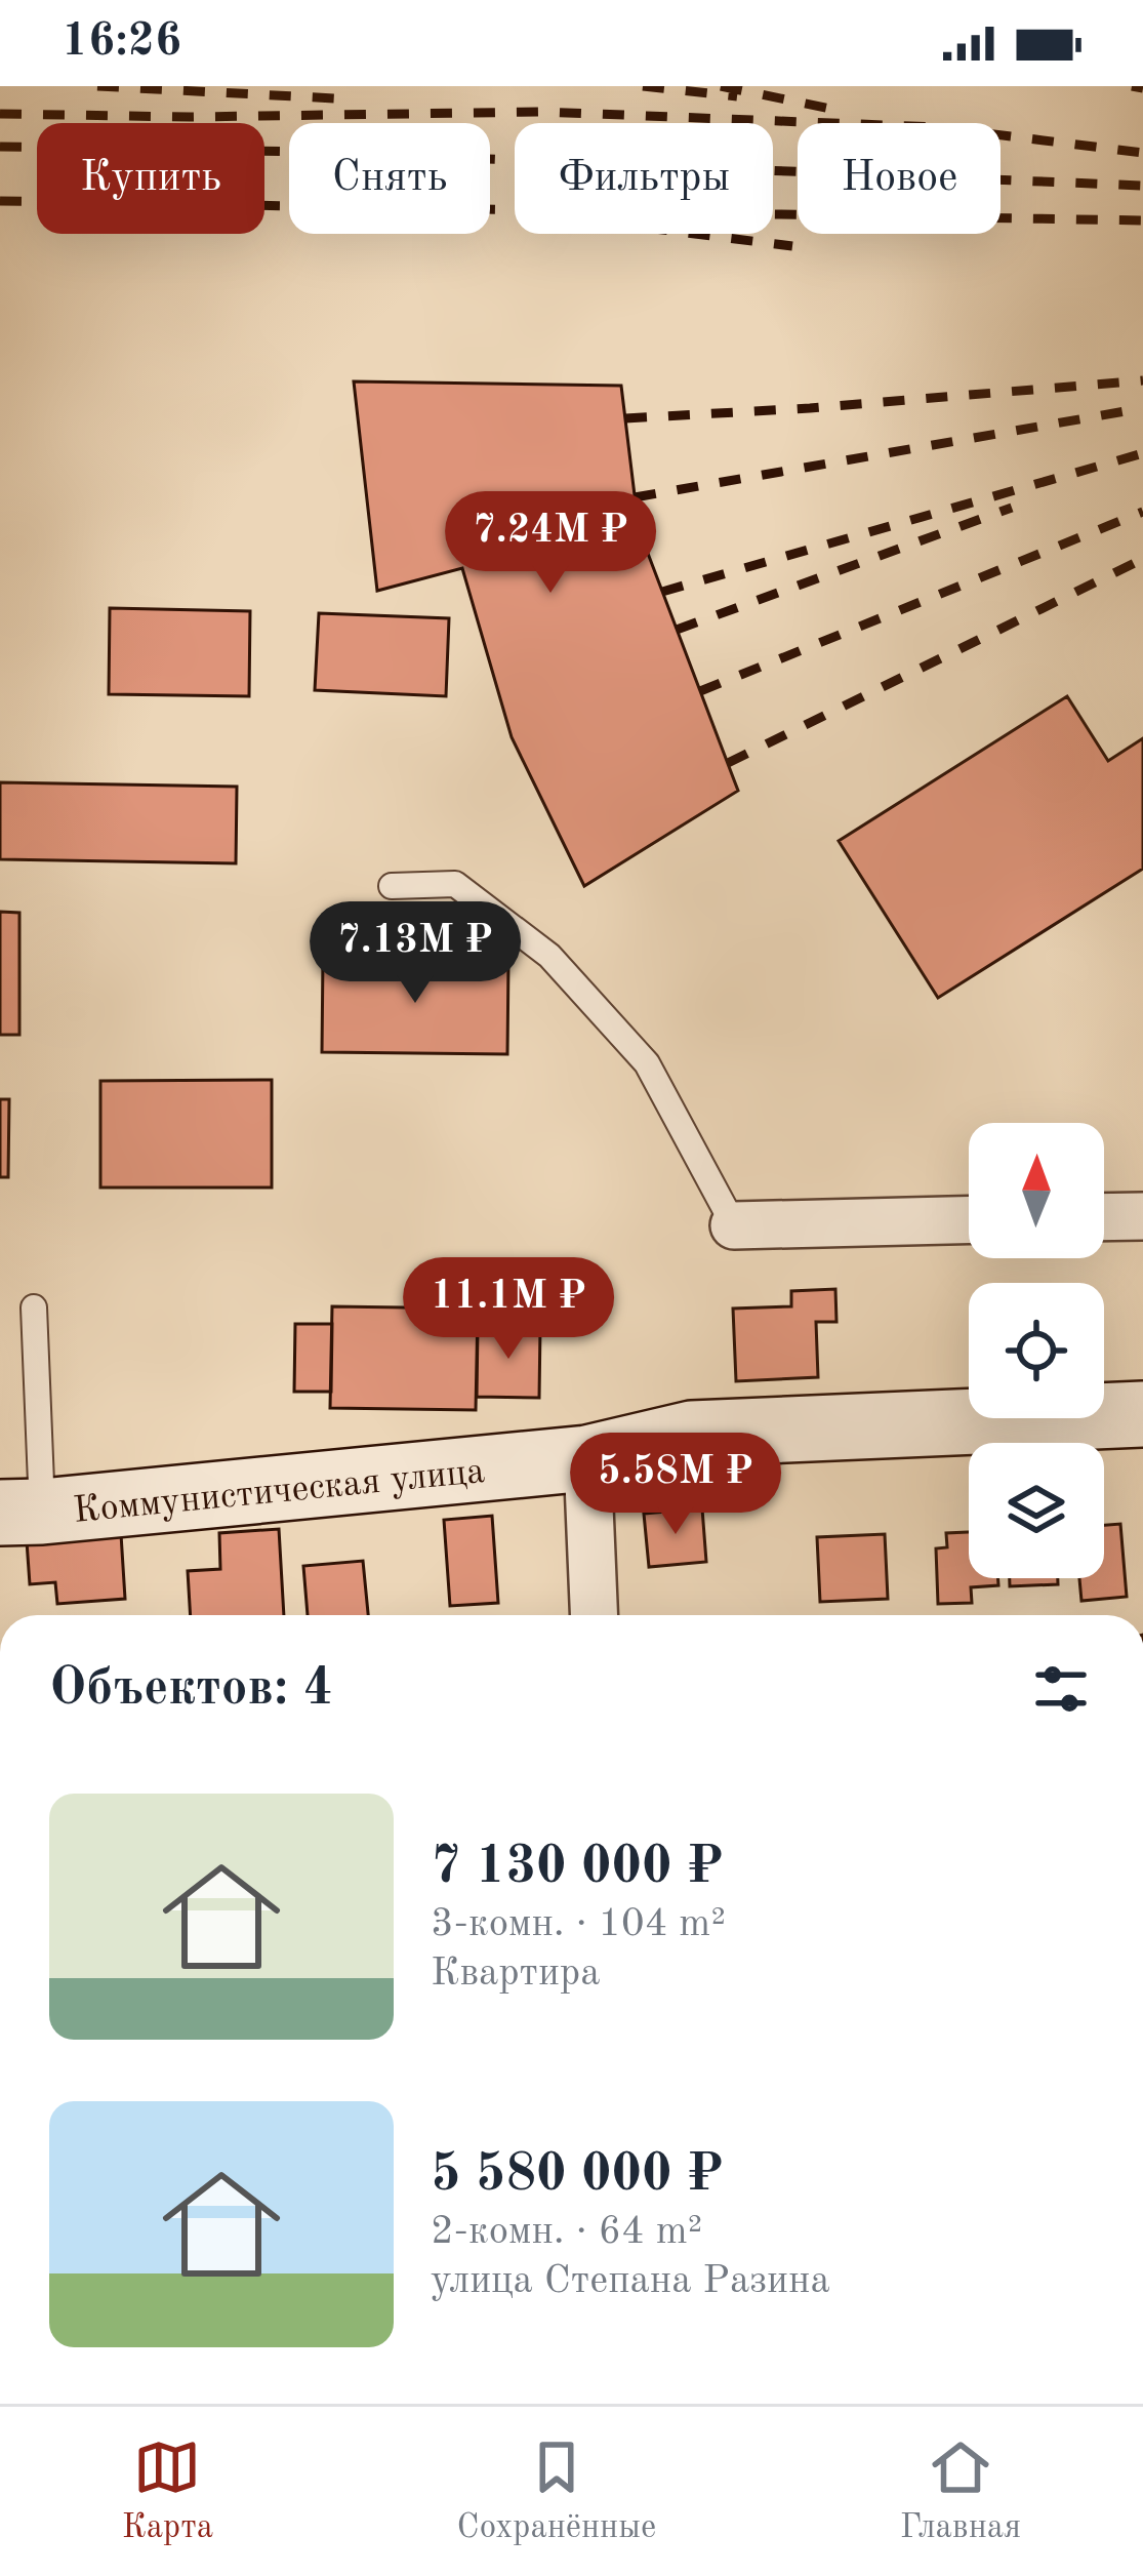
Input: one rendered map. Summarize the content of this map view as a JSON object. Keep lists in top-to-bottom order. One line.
{"streets":{"street":["Коммунистическая улица"]},"north":"top","page":{"status":"16:26","chip":["Купить","Снять","Фильтры","Новое"],"price":["7.24M ₽","7.13M ₽","11.1M ₽","5.58M ₽"],"heading":"Объектов: 4","list":[{"name":"7 130 000 ₽","note":"3-комн. · 104 m² · Квартира"},{"name":"5 580 000 ₽","note":"2-комн. · 64 m² · улица Степана Разина"}],"tabs":["Карта","Сохранённые","Главная"]}}
